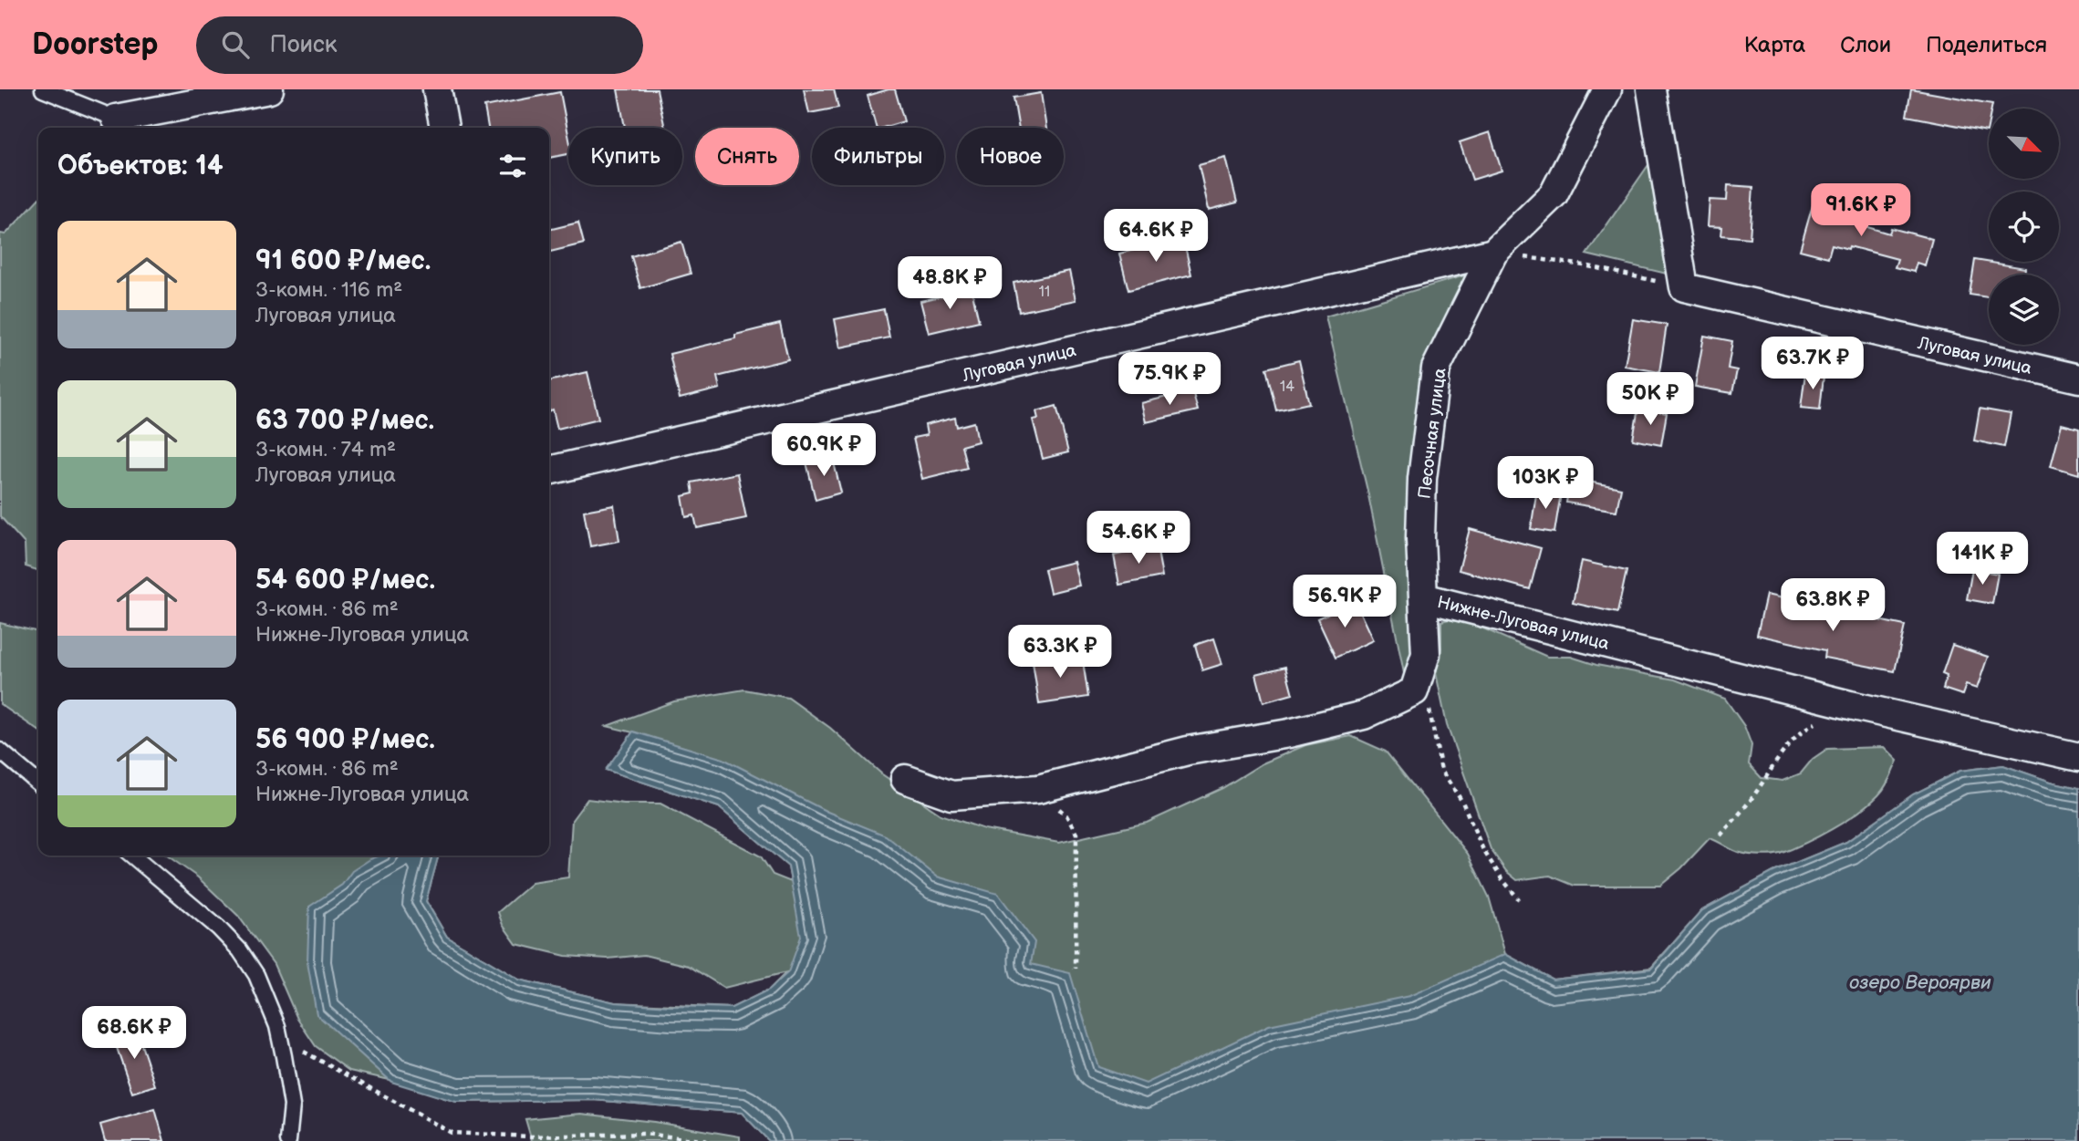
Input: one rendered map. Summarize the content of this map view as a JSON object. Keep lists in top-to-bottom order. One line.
{"streets":{"street":["Луговая улица","Песочная улица","Нижне-Луговая улица"]},"crossings":[["Луговая улица","Песочная улица"],["Песочная улица","Нижне-Луговая улица"]],"water":["озеро Вероярви"],"house_numbers":["11","14"],"north":"bottom right","page":{"header":"Doorstep","search":"Поиск","nav":["Карта","Слои","Поделиться"],"chip":["Купить","Снять","Фильтры","Новое"],"heading":"Объектов: 14","price":["91.6K ₽","64.6K ₽","48.8K ₽","63.7K ₽","75.9K ₽","50K ₽","60.9K ₽","103K ₽","54.6K ₽","141K ₽","56.9K ₽","63.8K ₽","63.3K ₽","68.6K ₽"],"list":[{"name":"91 600 ₽/мес.","note":"3-комн. · 116 m² · Луговая улица"},{"name":"63 700 ₽/мес.","note":"3-комн. · 74 m² · Луговая улица"},{"name":"54 600 ₽/мес.","note":"3-комн. · 86 m² · Нижне-Луговая улица"},{"name":"56 900 ₽/мес.","note":"3-комн. · 86 m² · Нижне-Луговая улица"}]}}
